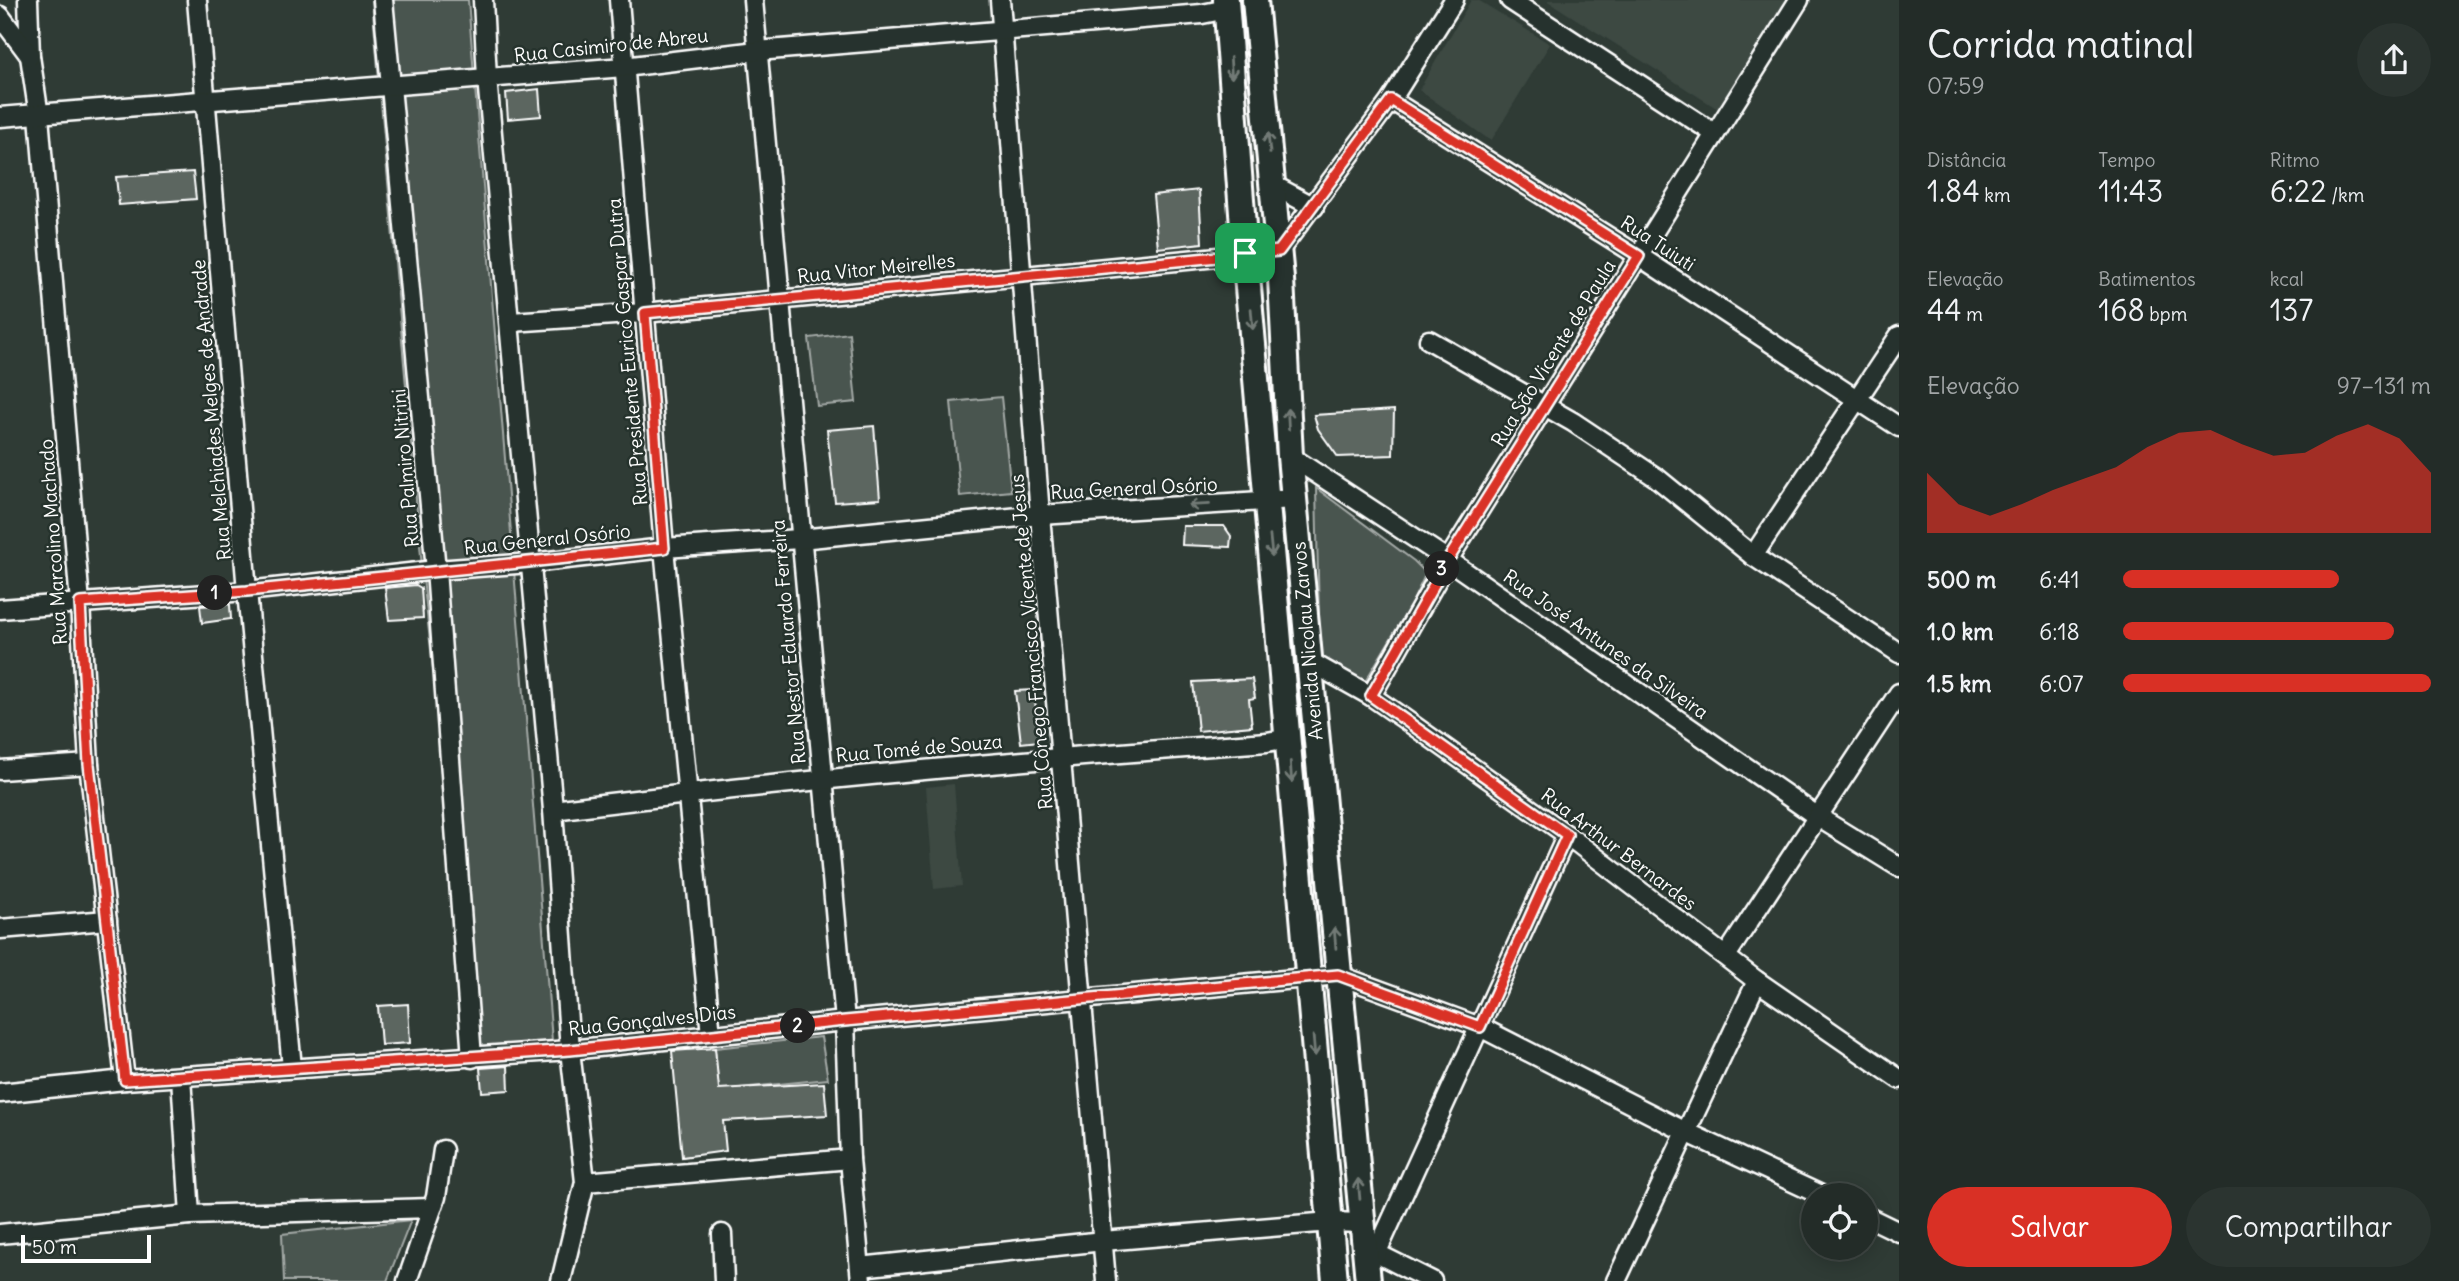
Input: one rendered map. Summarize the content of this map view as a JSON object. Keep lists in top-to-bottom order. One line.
{"streets":{"main road":["Avenida Nicolau Zarvos"],"street":["Rua Casimiro de Abreu","Rua Tuiuti","Rua Vitor Meirelles","Rua Presidente Eurico Gaspar Dutra","Rua São Vicente de Paula","Rua Melchiades Melges de Andrade","Rua Palmiro Nitrini","Rua General Osório","Rua Marcolino Machado","Rua Nestor Eduardo Ferreira","Rua Cônego Francisco Vicente de Jesus","Rua José Antunes da Silveira","Rua Tomé de Souza","Rua Arthur Bernardes","Rua Gonçalves Dias"]},"crossings":[["Rua Casimiro de Abreu","Rua Presidente Eurico Gaspar Dutra"],["Rua Casimiro de Abreu","Rua Melchiades Melges de Andrade"],["Rua Casimiro de Abreu","Rua Palmiro Nitrini"],["Rua Casimiro de Abreu","Rua Marcolino Machado"],["Rua Casimiro de Abreu","Avenida Nicolau Zarvos"],["Rua Casimiro de Abreu","Rua Nestor Eduardo Ferreira"],["Rua Casimiro de Abreu","Rua Cônego Francisco Vicente de Jesus"],["Rua Tuiuti","Rua São Vicente de Paula"],["Rua Vitor Meirelles","Rua Presidente Eurico Gaspar Dutra"],["Rua Vitor Meirelles","Avenida Nicolau Zarvos"],["Rua Vitor Meirelles","Rua Nestor Eduardo Ferreira"],["Rua Vitor Meirelles","Rua Cônego Francisco Vicente de Jesus"],["Rua Presidente Eurico Gaspar Dutra","Rua General Osório"],["Rua Presidente Eurico Gaspar Dutra","Rua Tomé de Souza"],["Rua Presidente Eurico Gaspar Dutra","Rua Gonçalves Dias"],["Rua São Vicente de Paula","Rua José Antunes da Silveira"],["Rua São Vicente de Paula","Rua Arthur Bernardes"],["Rua Melchiades Melges de Andrade","Rua General Osório"],["Rua Melchiades Melges de Andrade","Rua Gonçalves Dias"],["Rua Palmiro Nitrini","Rua General Osório"],["Rua Palmiro Nitrini","Rua Gonçalves Dias"],["Rua General Osório","Rua Marcolino Machado"],["Rua General Osório","Avenida Nicolau Zarvos"],["Rua General Osório","Rua Nestor Eduardo Ferreira"],["Rua General Osório","Rua Cônego Francisco Vicente de Jesus"],["Rua Marcolino Machado","Rua Gonçalves Dias"],["Avenida Nicolau Zarvos","Rua José Antunes da Silveira"],["Avenida Nicolau Zarvos","Rua Tomé de Souza"],["Avenida Nicolau Zarvos","Rua Arthur Bernardes"],["Avenida Nicolau Zarvos","Rua Gonçalves Dias"],["Rua Nestor Eduardo Ferreira","Rua Tomé de Souza"],["Rua Nestor Eduardo Ferreira","Rua Gonçalves Dias"],["Rua Cônego Francisco Vicente de Jesus","Rua Tomé de Souza"],["Rua Cônego Francisco Vicente de Jesus","Rua Gonçalves Dias"]],"scale_bar":"50 m","page":{"heading":["Corrida matinal","07:59"],"stats":[["Distância","1.84 km"],["Tempo","11:43"],["Ritmo","6:22 /km"],["Elevação","44 m"],["Batimentos","168 bpm"],["kcal","137"]],"chart":["Elevação","97–131 m"],"pins":["3","1","2"],"list":[{"name":"500 m","note":"6:41"},{"name":"1.0 km","note":"6:18"},{"name":"1.5 km","note":"6:07"}],"buttons":["Salvar","Compartilhar"],"scale":"50 m"}}
